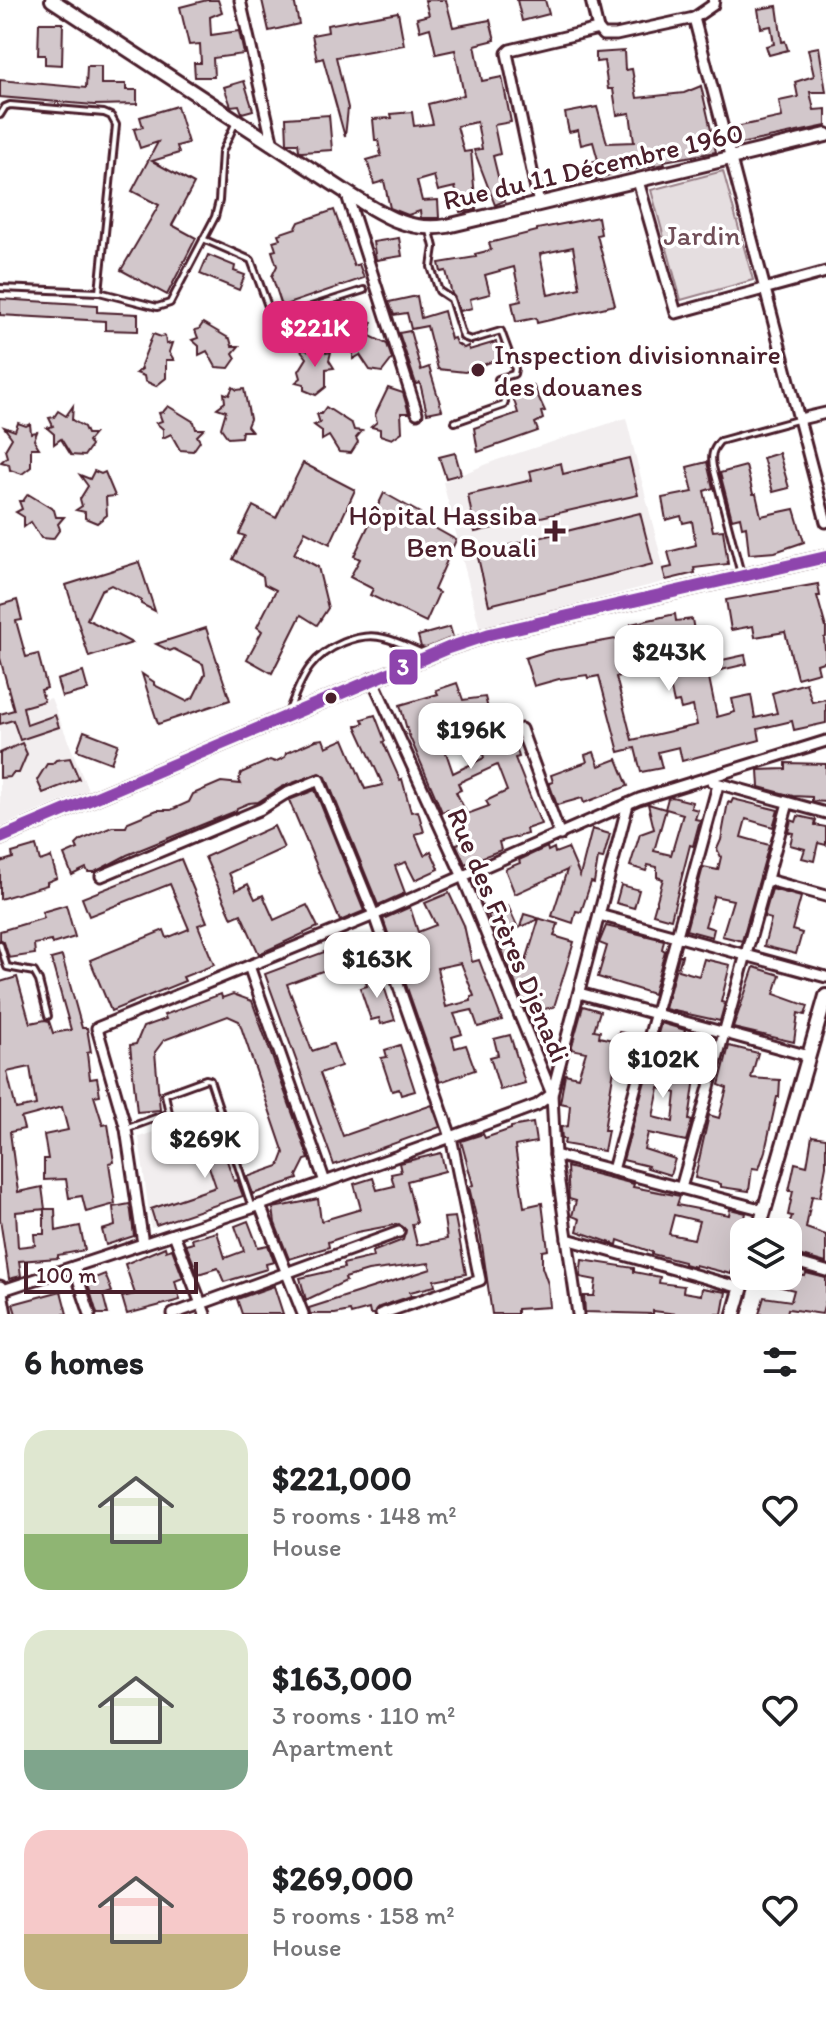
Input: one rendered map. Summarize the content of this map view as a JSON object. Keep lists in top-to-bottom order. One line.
{"streets":{"main road":["Rue du 11 Décembre 1960"],"street":["Rue des Frères Djenadi"]},"parks":["Jardin"],"places":{"other":["Inspection divisionnaire des douanes"],"health":["Hôpital Hassiba Ben Bouali"]},"lines":["transit line 3"],"scale_bar":"100 m","page":{"price":["$221K","$243K","$196K","$163K","$102K","$269K"],"scale":"100 m","heading":"6 homes","list":[{"name":"$221,000","note":"5 rooms · 148 m² · House"},{"name":"$163,000","note":"3 rooms · 110 m² · Apartment"},{"name":"$269,000","note":"5 rooms · 158 m² · House"}]}}
